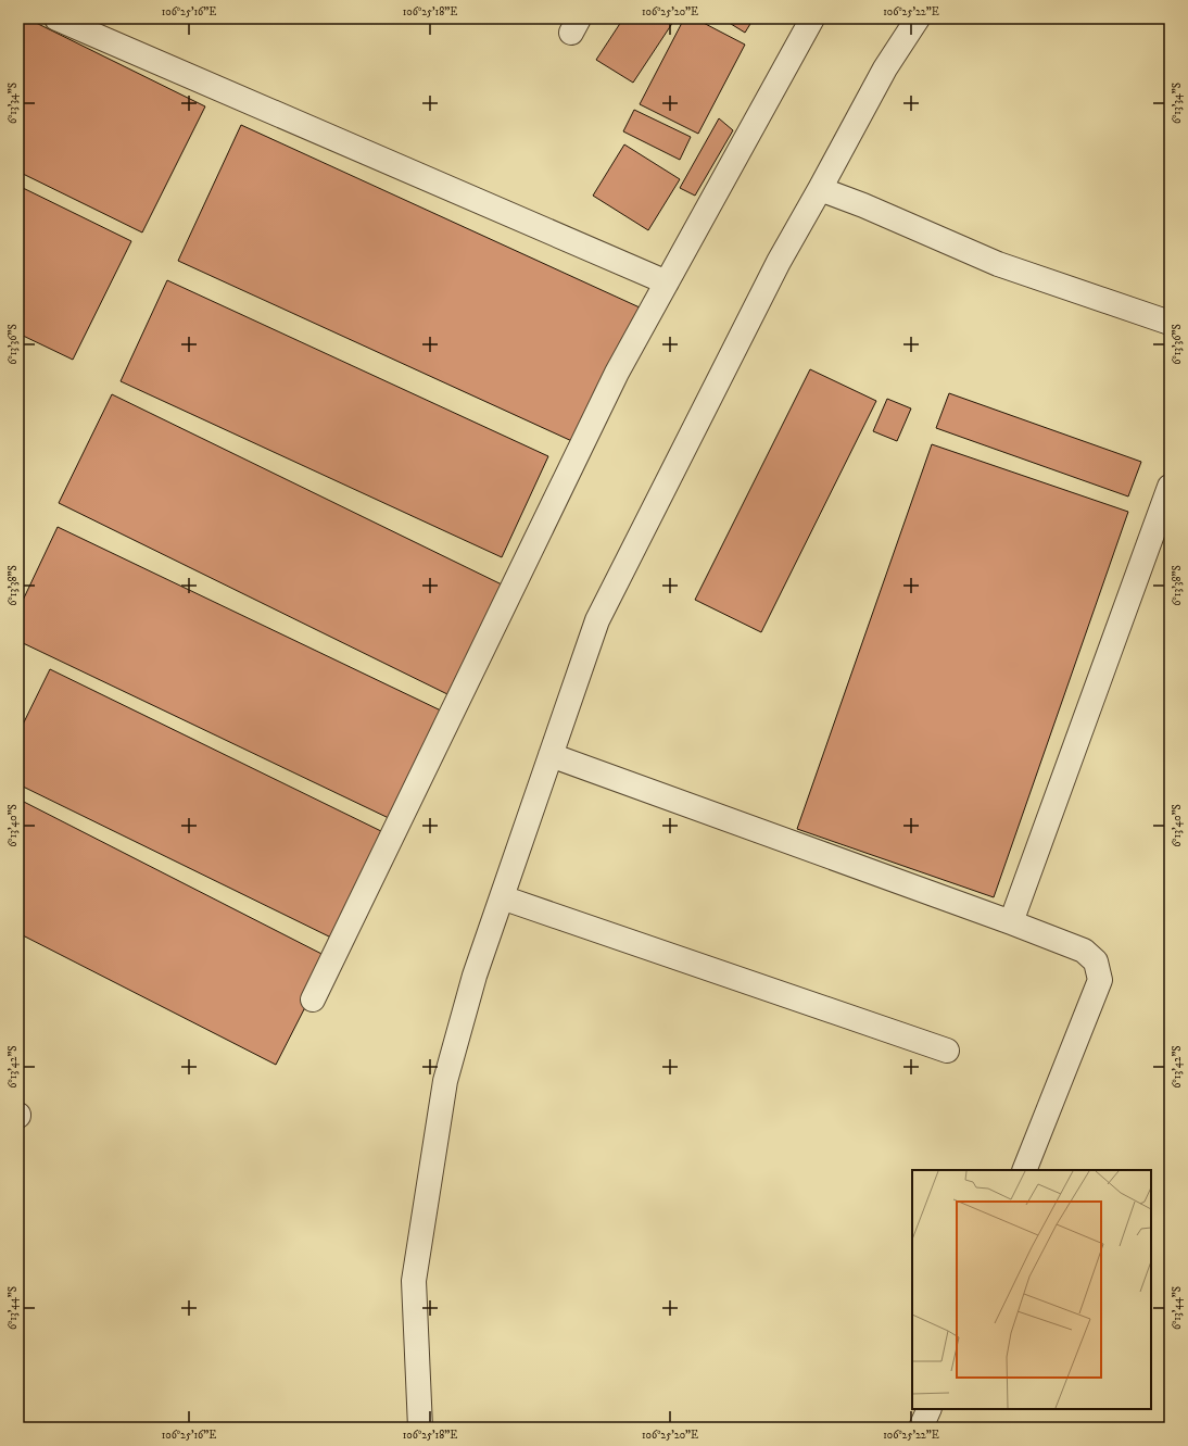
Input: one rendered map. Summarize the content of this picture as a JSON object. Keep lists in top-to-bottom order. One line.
{"coordinates":["106°25'16\"E","106°25'18\"E","106°25'20\"E","106°25'22\"E","6°13'34\"S","6°13'36\"S","6°13'38\"S","6°13'40\"S","6°13'42\"S","6°13'44\"S"]}
